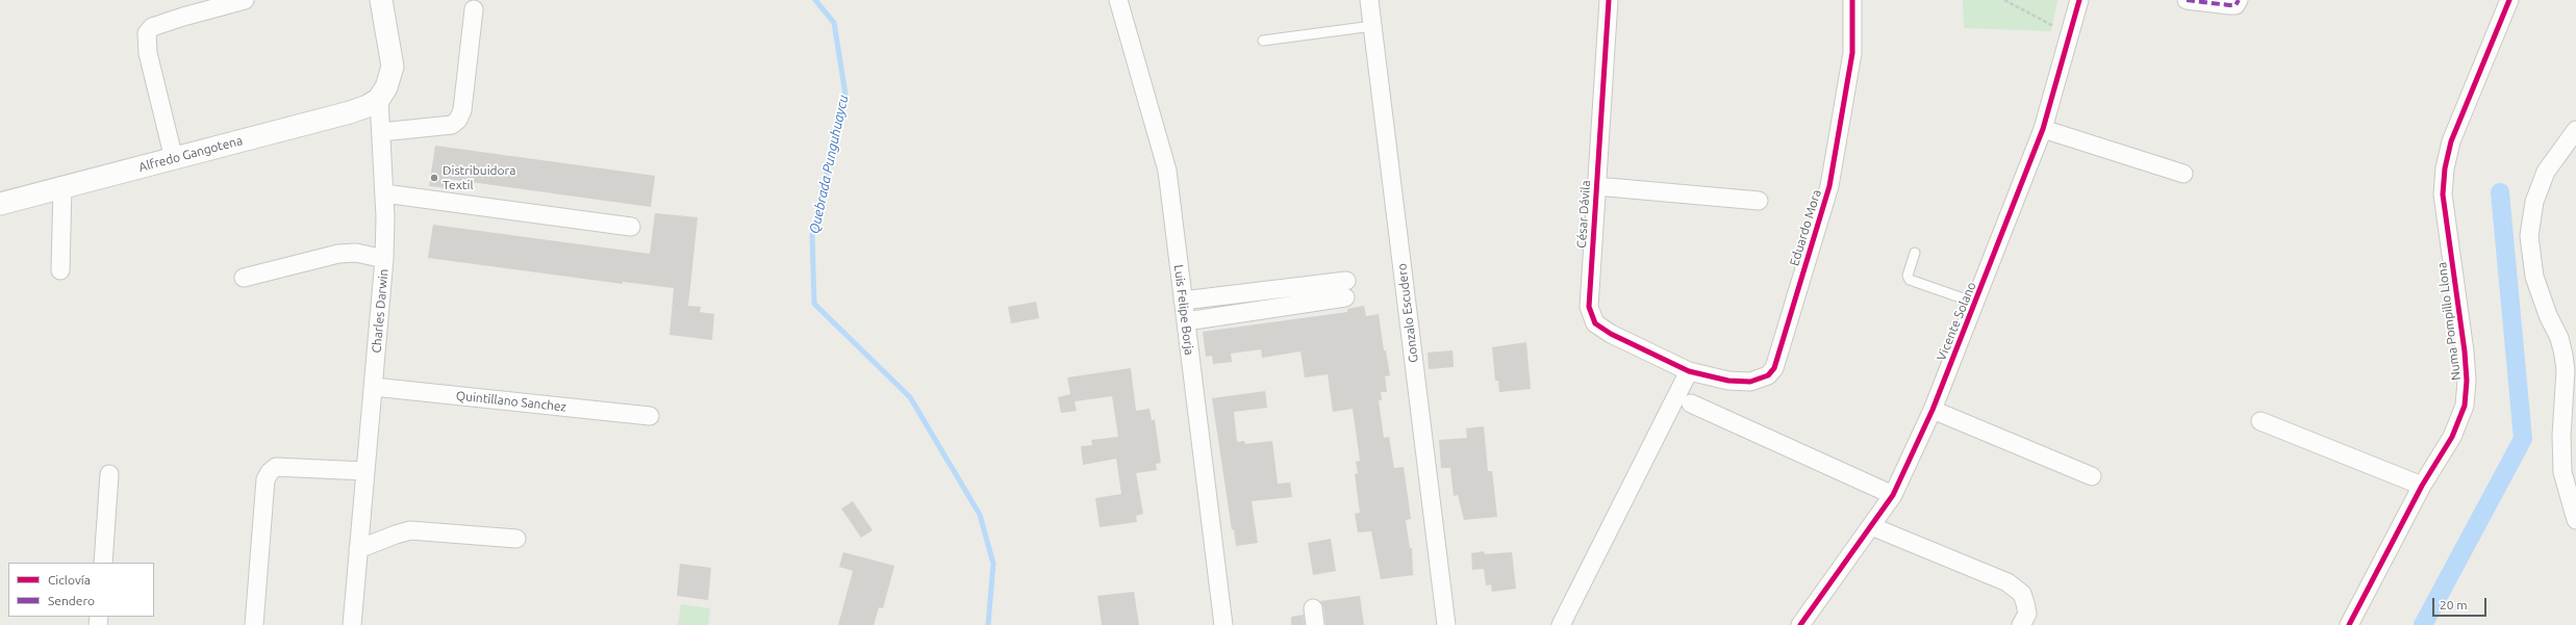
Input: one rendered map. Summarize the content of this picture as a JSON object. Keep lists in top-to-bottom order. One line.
{"streets":{"street":["Alfredo Gangotena","César Dávila","Eduardo Mora","Luis Felipe Borja","Charles Darwin","Gonzalo Escudero","Vicente Solano","Numa Pompillo Llona","Quintillano Sanchez"]},"crossings":[["Alfredo Gangotena","Charles Darwin"],["César Dávila","Eduardo Mora"],["Charles Darwin","Quintillano Sanchez"]],"water":["Quebrada Punguhuaycu"],"places":["Distribuidora Textil"],"legend":["Ciclovía","Sendero"],"scale_bar":"20 m"}
